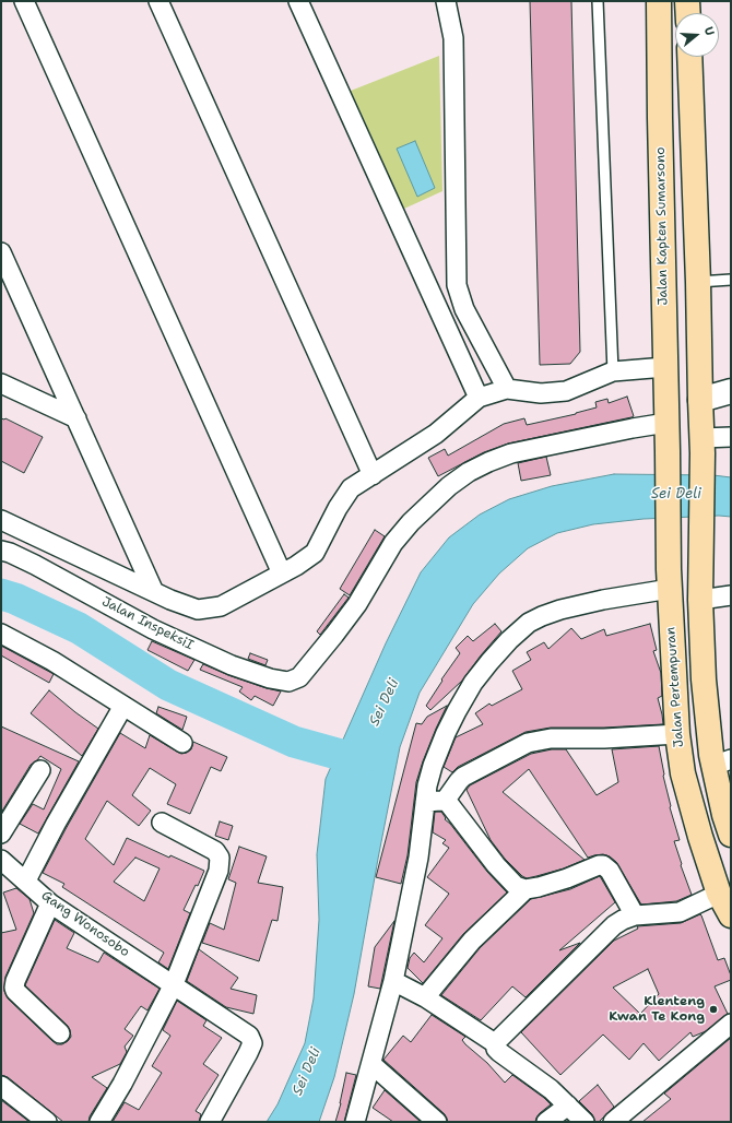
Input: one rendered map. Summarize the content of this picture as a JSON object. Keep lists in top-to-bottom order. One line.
{"streets":{"highway":["Jalan Kapten Sumarsono","Jalan Pertempuran"],"street":["Jalan InspeksiI","Gang Wonosobo"]},"crossings":[["Jalan Kapten Sumarsono","Jalan InspeksiI"],["Jalan Kapten Sumarsono","Jalan Pertempuran"]],"water":["Sei Deli"],"places":["Klenteng Kwan Te Kong"],"north":"right"}
